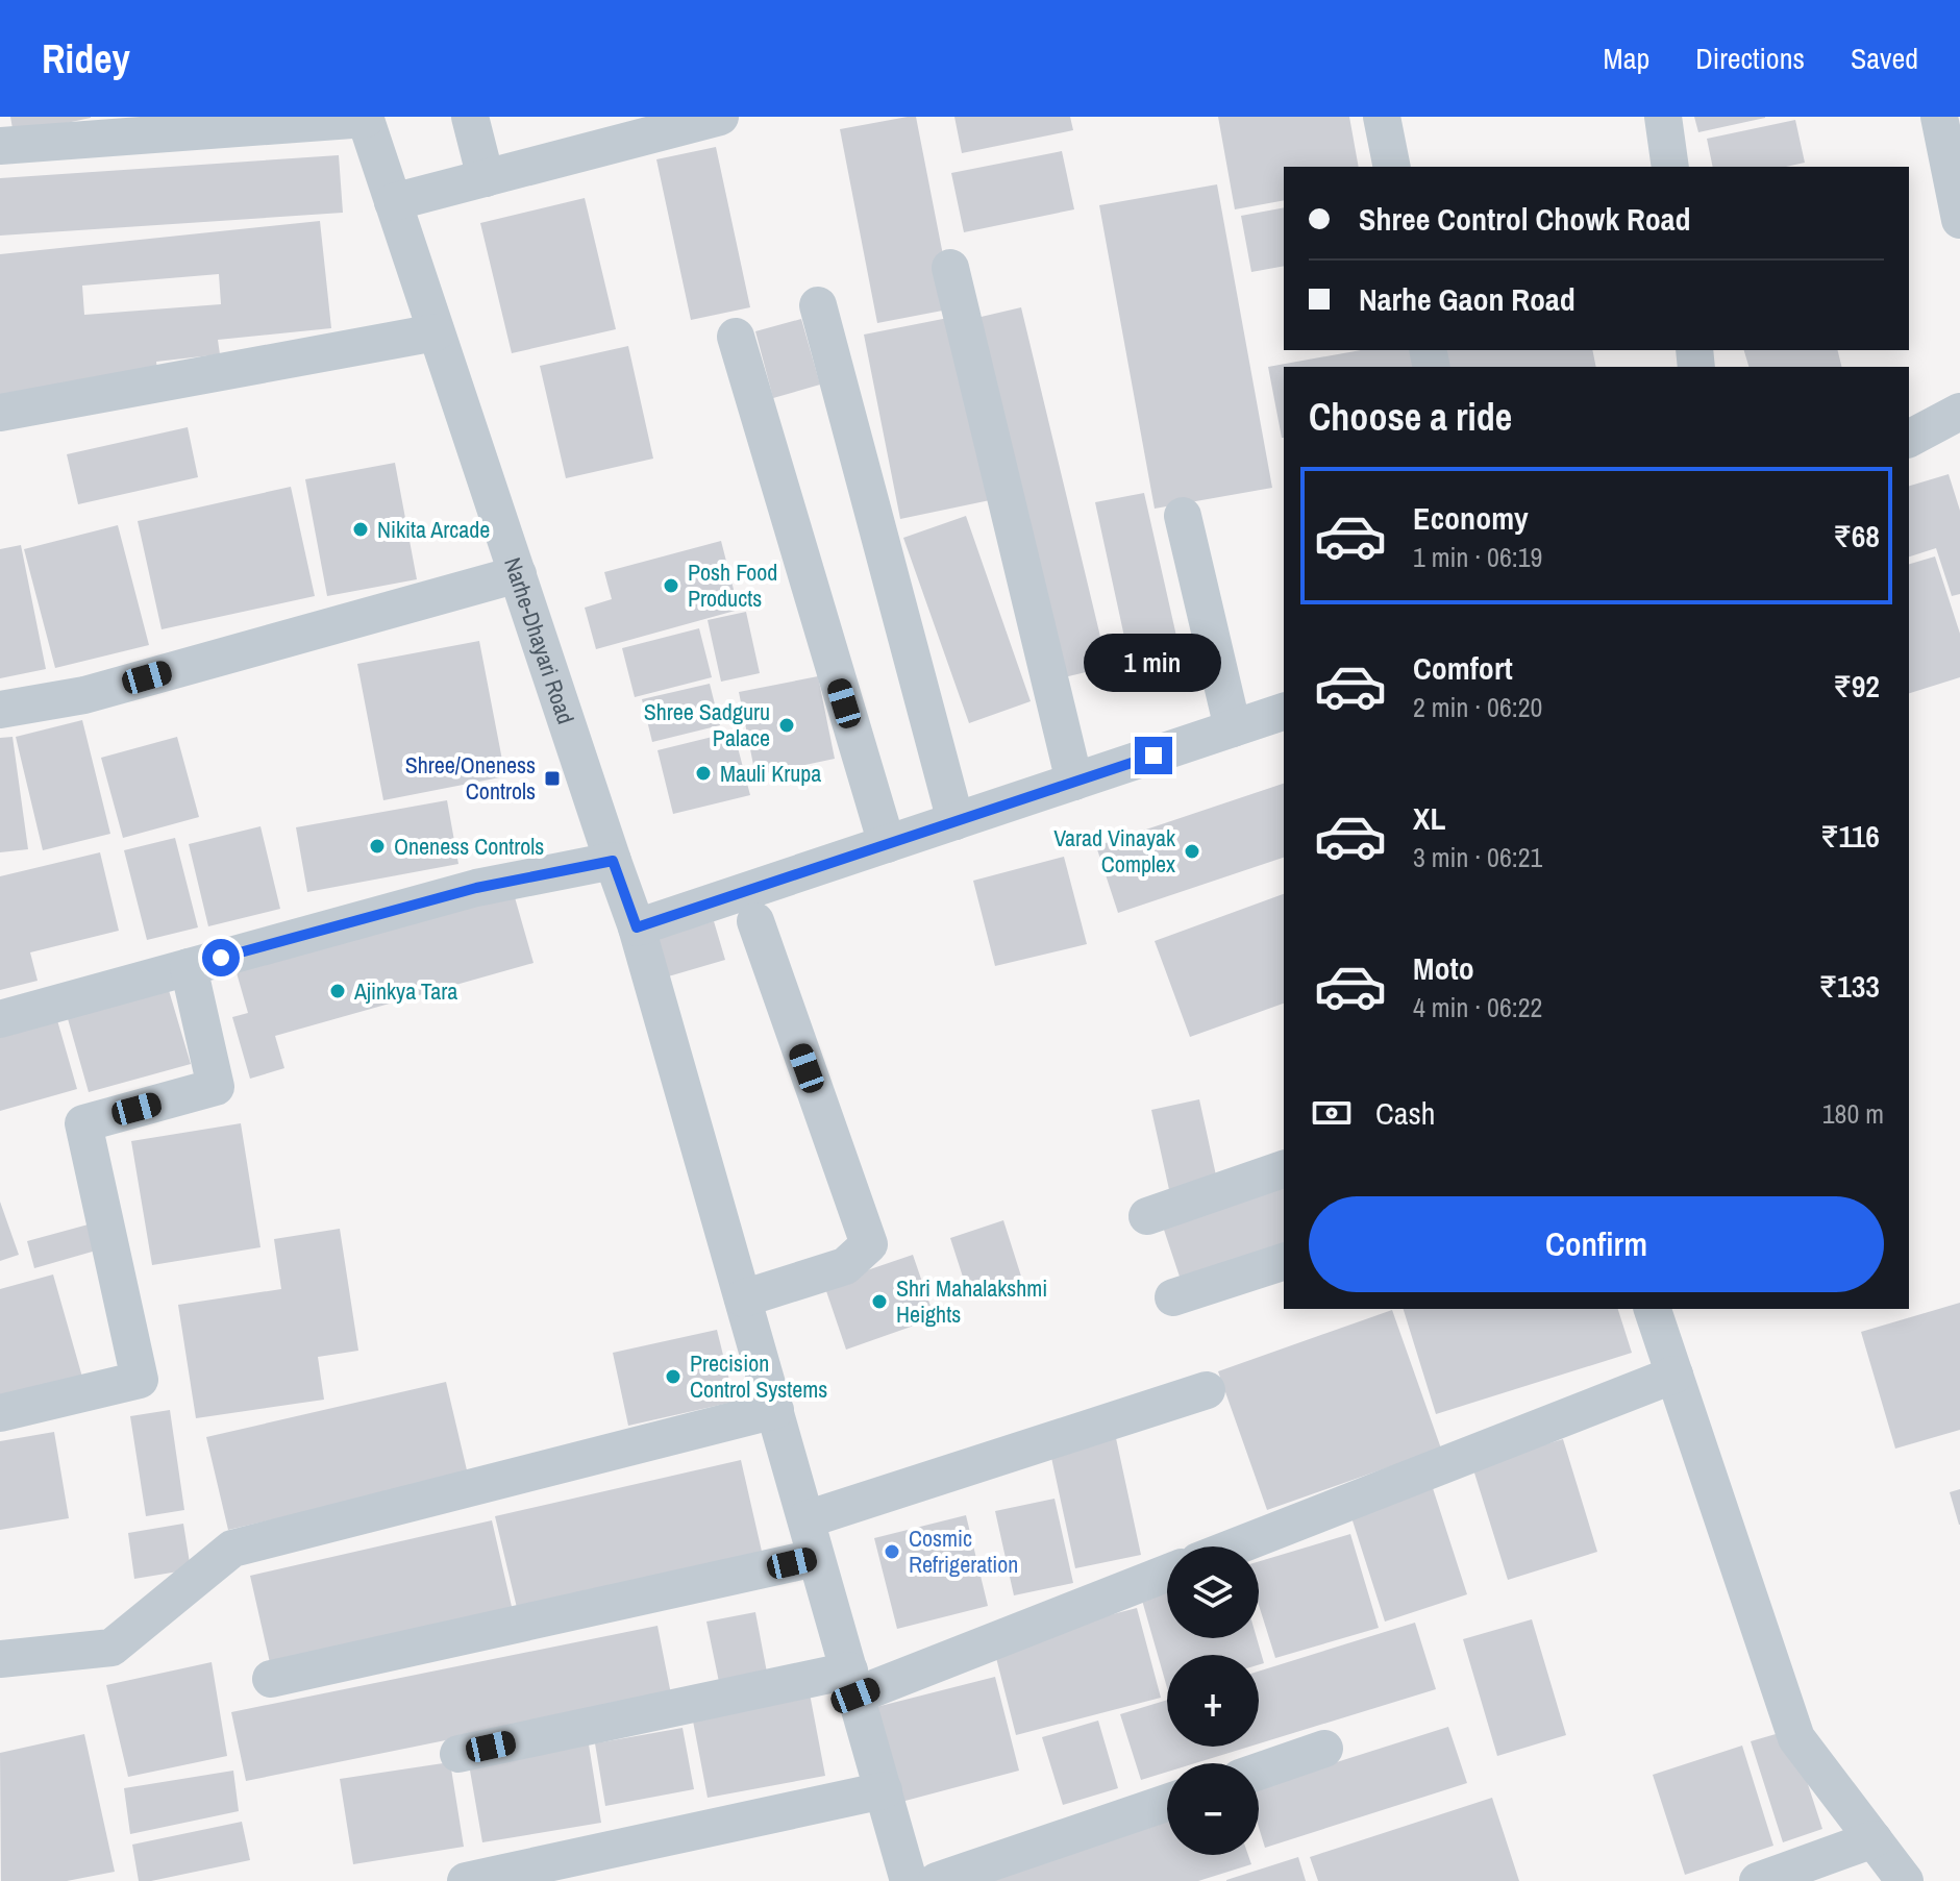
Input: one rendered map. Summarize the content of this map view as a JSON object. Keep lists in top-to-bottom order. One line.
{"streets":{"street":["Narhe-Dhayari Road"]},"places":{"other":["Nikita Arcade","Posh Food Products","Shree Sadguru Palace","Mauli Krupa","Oneness Controls","Varad Vinayak Complex","Ajinkya Tara","Shri Mahalakshmi Heights","Precision Control Systems","Cosmic Refrigeration"],"transit":["Shree/Oneness Controls"]},"page":{"header":"Ridey","nav":["Map","Directions","Saved"],"banner":["Shree Control Chowk Road","Narhe Gaon Road"],"heading":"Choose a ride","list":[{"name":"Economy","note":"1 min · 06:19","value":"₹68"},{"name":"Comfort","note":"2 min · 06:20","value":"₹92"},{"name":"XL","note":"3 min · 06:21","value":"₹116"},{"name":"Moto","note":"4 min · 06:22","value":"₹133"}],"bubble":"1 min","pay":["Cash","180 m"],"buttons":"Confirm","map_buttons":["+","−"]}}
